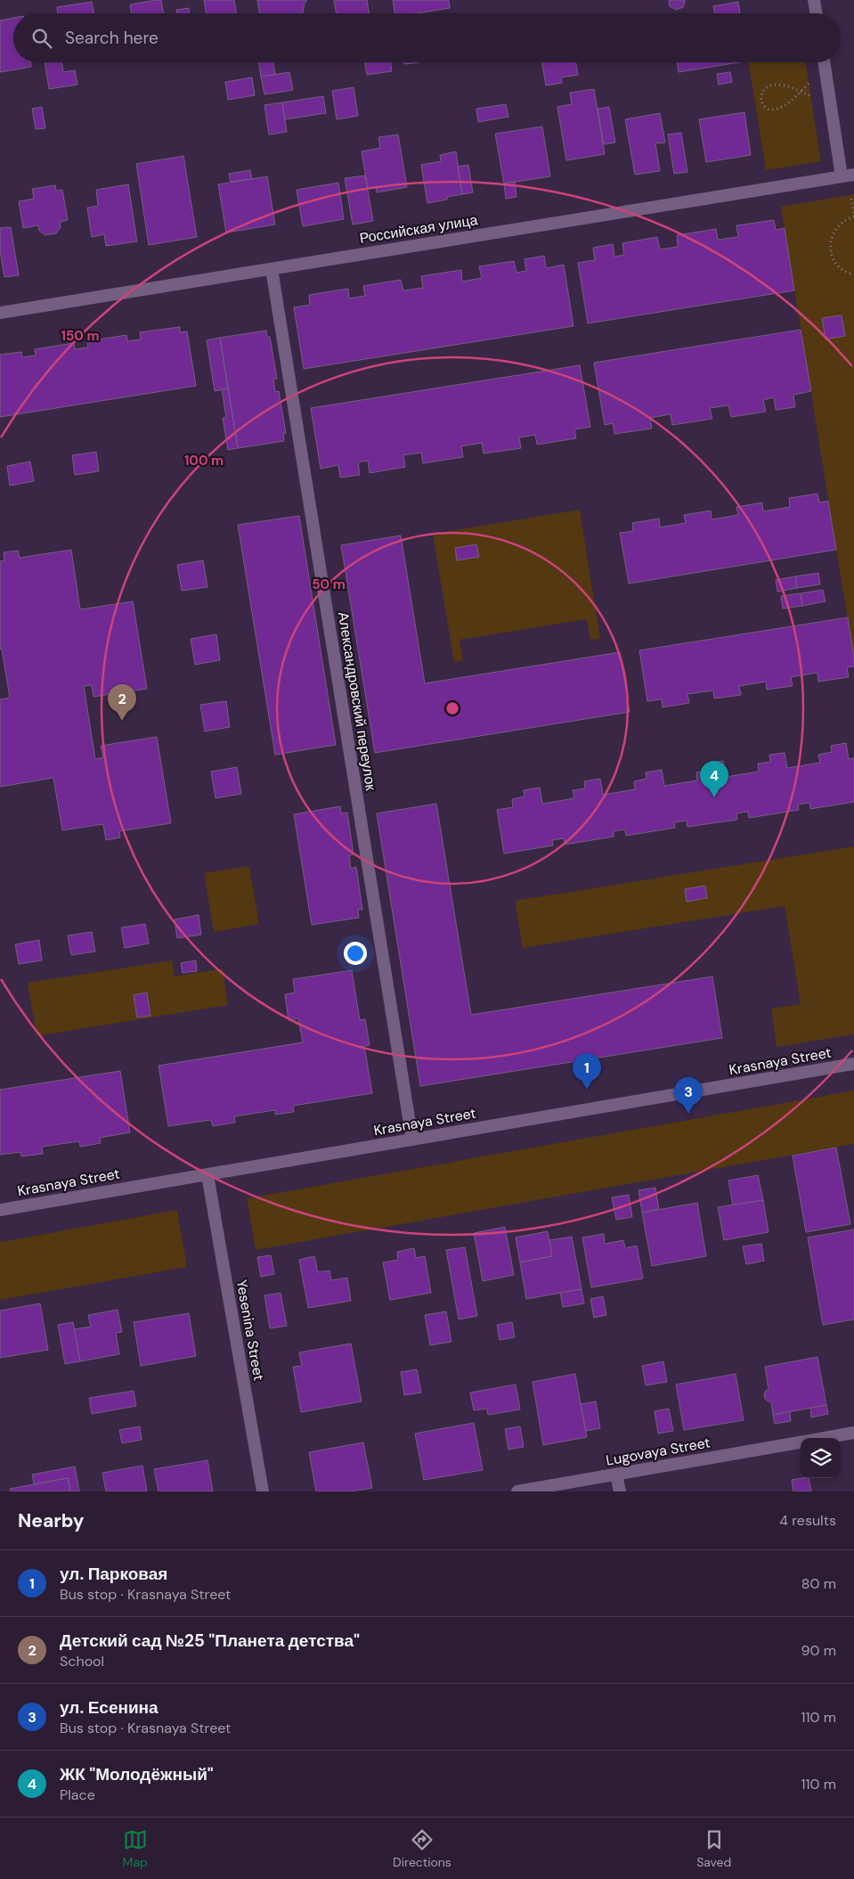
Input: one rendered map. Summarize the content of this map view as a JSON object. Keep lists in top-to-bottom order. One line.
{"streets":{"street":["Российская улица","Александровский переулок","Krasnaya Street","Yesenina Street","Lugovaya Street"]},"crossings":[["Российская улица","Александровский переулок"],["Александровский переулок","Krasnaya Street"],["Krasnaya Street","Yesenina Street"]],"page":{"search":"Search here","pins":["2","4","1","3"],"heading":["Nearby","4 results"],"list":[{"mark":"1","name":"ул. Парковая","note":"Bus stop · Krasnaya Street","value":"80 m"},{"mark":"2","name":"Детский сад №25 \"Планета детства\"","note":"School","value":"90 m"},{"mark":"3","name":"ул. Есенина","note":"Bus stop · Krasnaya Street","value":"110 m"},{"mark":"4","name":"ЖК \"Молодёжный\"","note":"Place","value":"110 m"}],"nav":["Map","Directions","Saved"]},"rings":["150 m","100 m","50 m"]}
